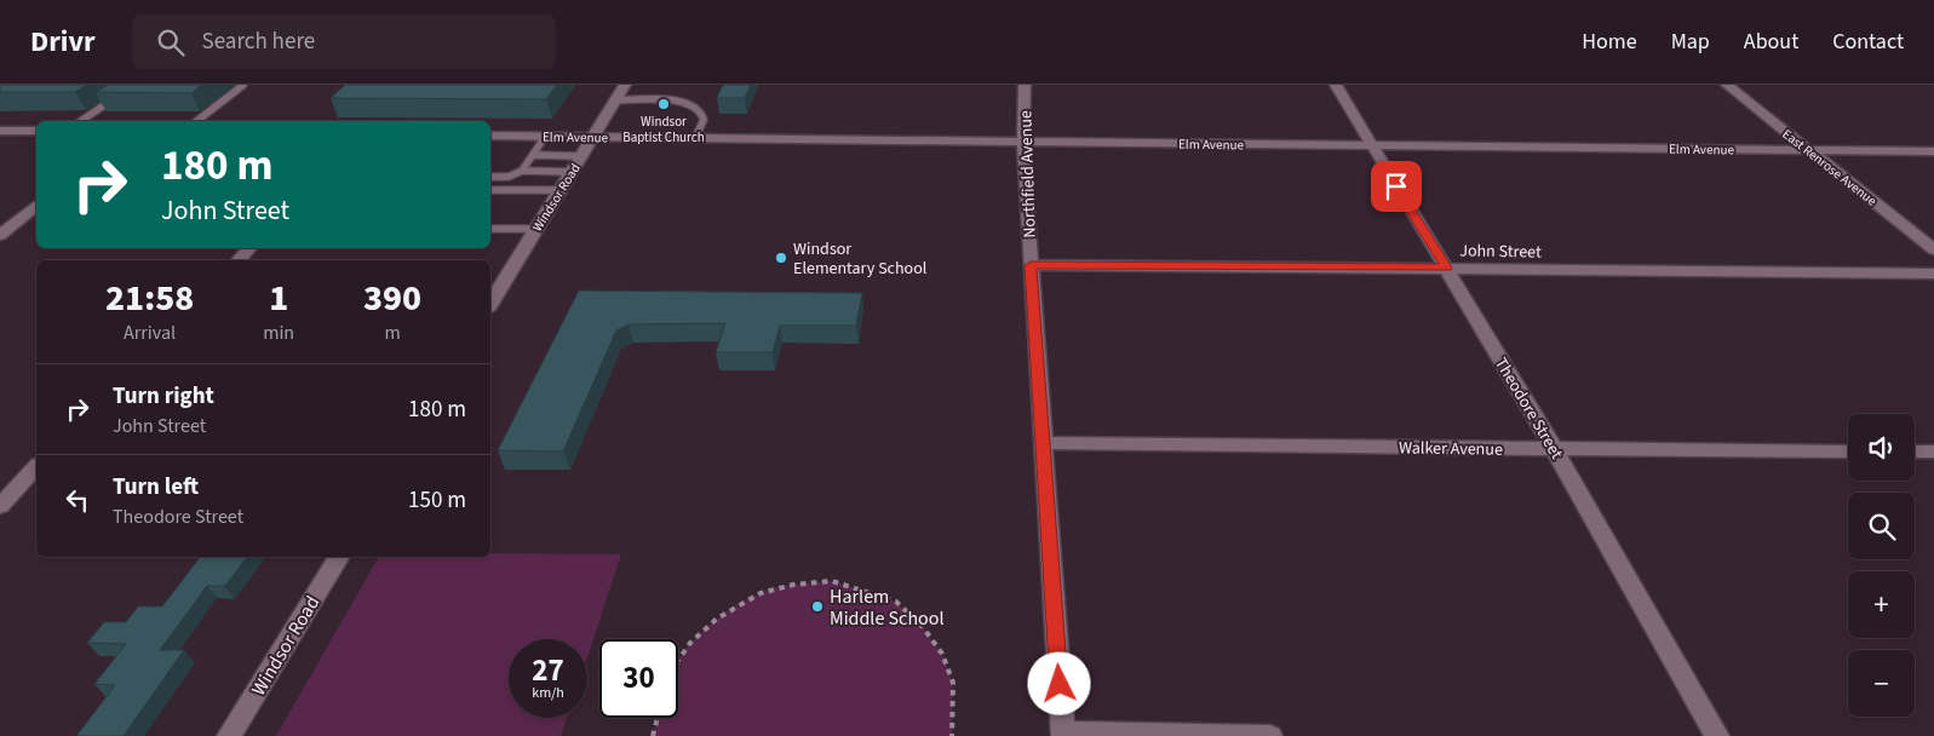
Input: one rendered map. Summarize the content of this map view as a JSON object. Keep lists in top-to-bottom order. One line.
{"streets":{"street":["Elm Avenue","East Renrose Avenue","Northfield Avenue","Windsor Road","John Street","Theodore Street","Walker Avenue"]},"crossings":[["Elm Avenue","East Renrose Avenue"],["Elm Avenue","Northfield Avenue"],["Elm Avenue","Windsor Road"],["Elm Avenue","Theodore Street"],["Northfield Avenue","John Street"],["Northfield Avenue","Walker Avenue"],["John Street","Theodore Street"],["Theodore Street","Walker Avenue"]],"places":["Windsor Baptist Church","Windsor Elementary School","Harlem Middle School"],"page":{"header":"Drivr","search":"Search here","nav":["Home","Map","About","Contact"],"turn":["180 m","John Street"],"eta":["21:58","Arrival","1","min","390","m"],"list":[{"name":"Turn right","note":"John Street","value":"180 m"},{"name":"Turn left","note":"Theodore Street","value":"150 m"}],"map_buttons":["+","−"],"speed":"27 km/h","limit":"30"}}
